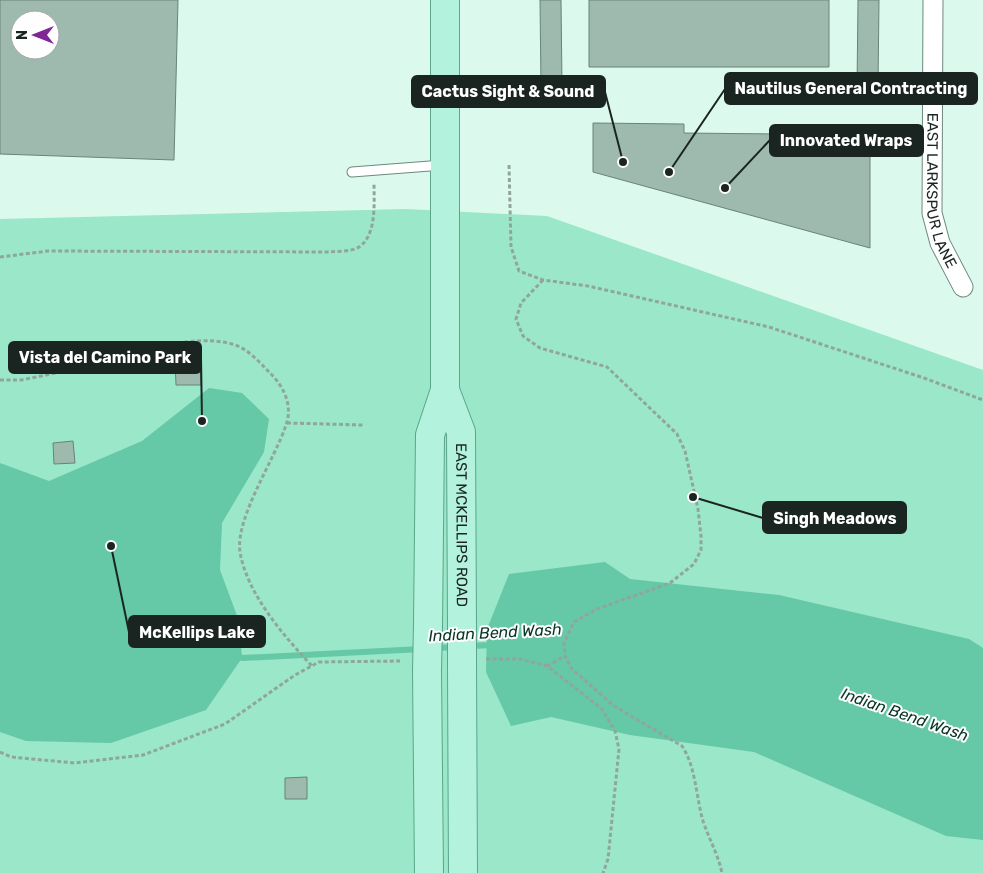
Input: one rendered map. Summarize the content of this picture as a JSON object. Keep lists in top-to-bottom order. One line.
{"streets":{"main road":["EAST MCKELLIPS ROAD"],"street":["EAST LARKSPUR LANE"]},"water":["Indian Bend Wash"],"places":["Cactus Sight & Sound","Nautilus General Contracting","Innovated Wraps","Vista del Camino Park","Singh Meadows","McKellips Lake"],"north":"left"}
